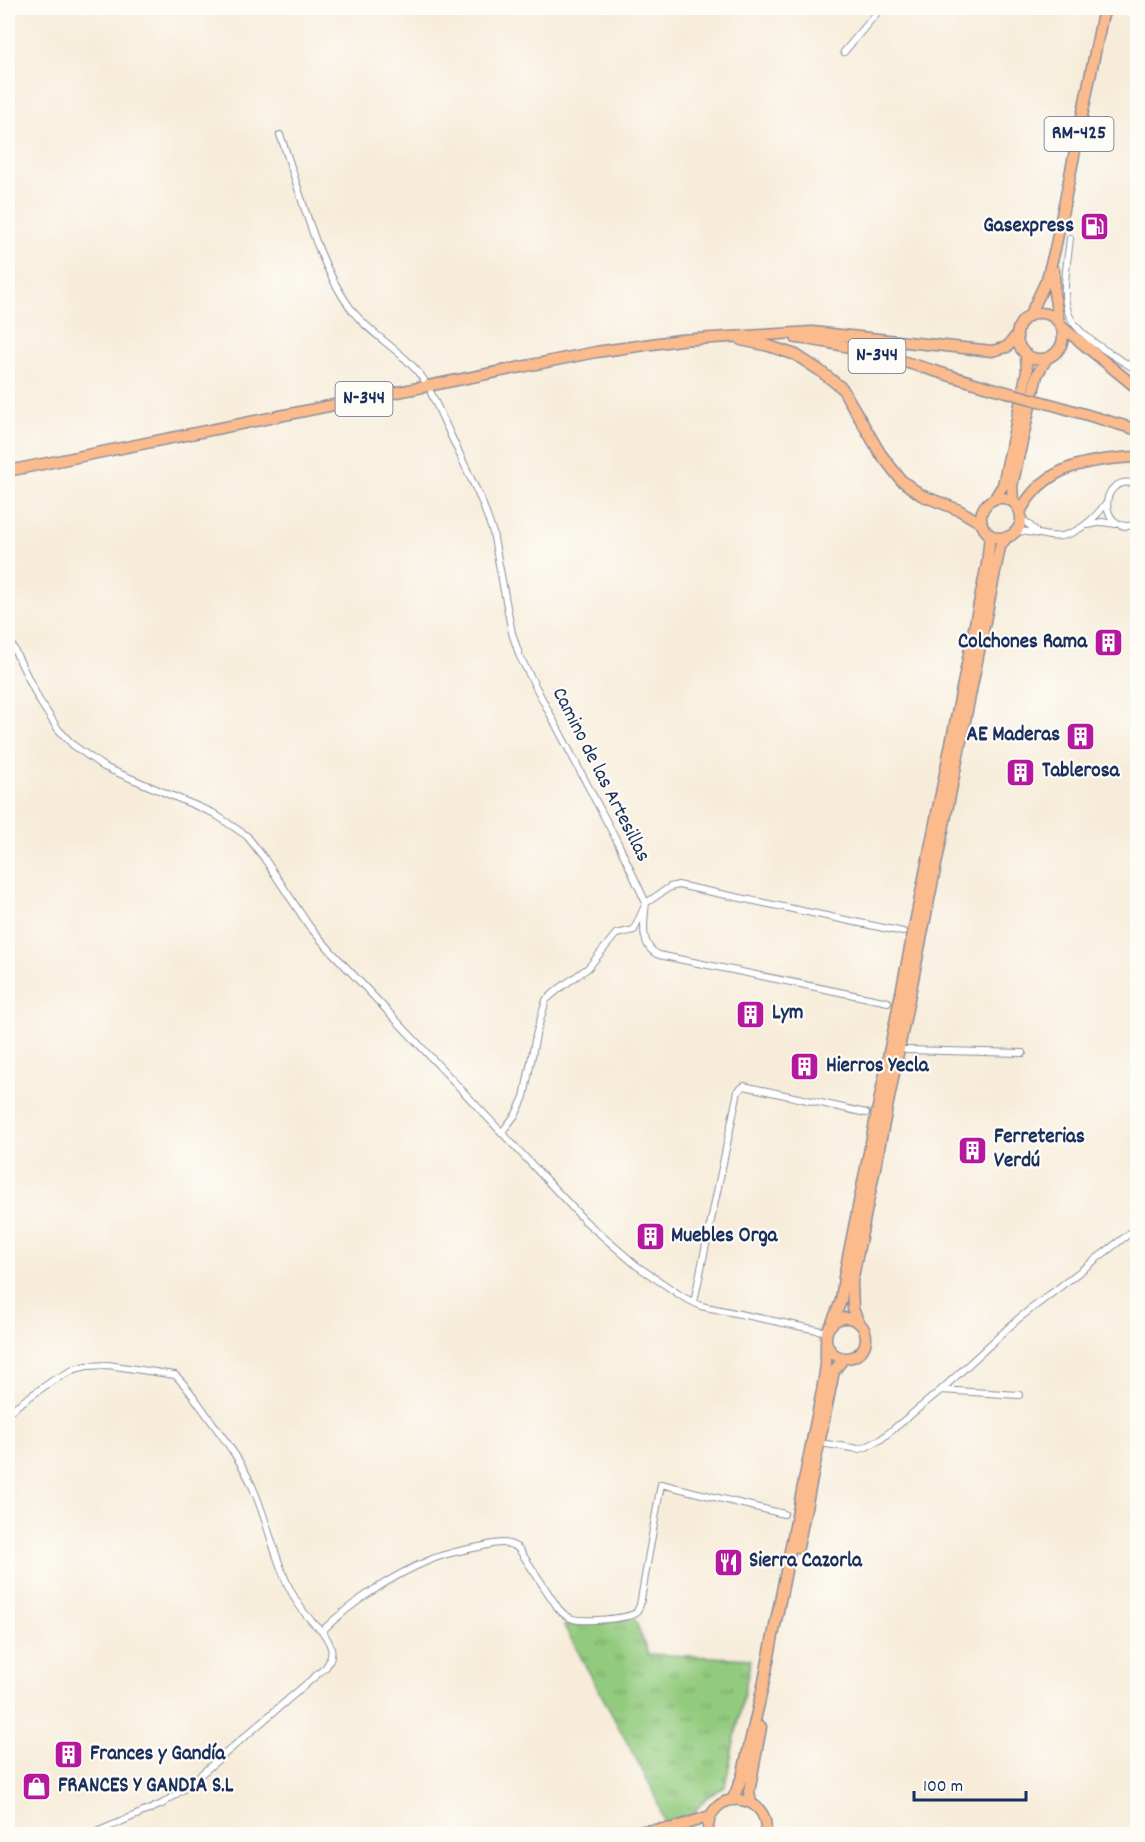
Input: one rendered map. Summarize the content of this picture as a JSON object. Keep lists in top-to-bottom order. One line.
{"streets":{"main road":["RM-425","N-344"],"street":["Camino de las Artesillas"]},"places":{"fuel station":["Gasexpress"],"building":["Colchones Rama","AE Maderas","Tablerosa","Lym","Hierros Yecla","Ferreterias Verdú","Muebles Orga","Frances y Gandía"],"restaurant":["Sierra Cazorla"],"shop":["FRANCES Y GANDIA S.L"]},"scale_bar":"100 m"}
